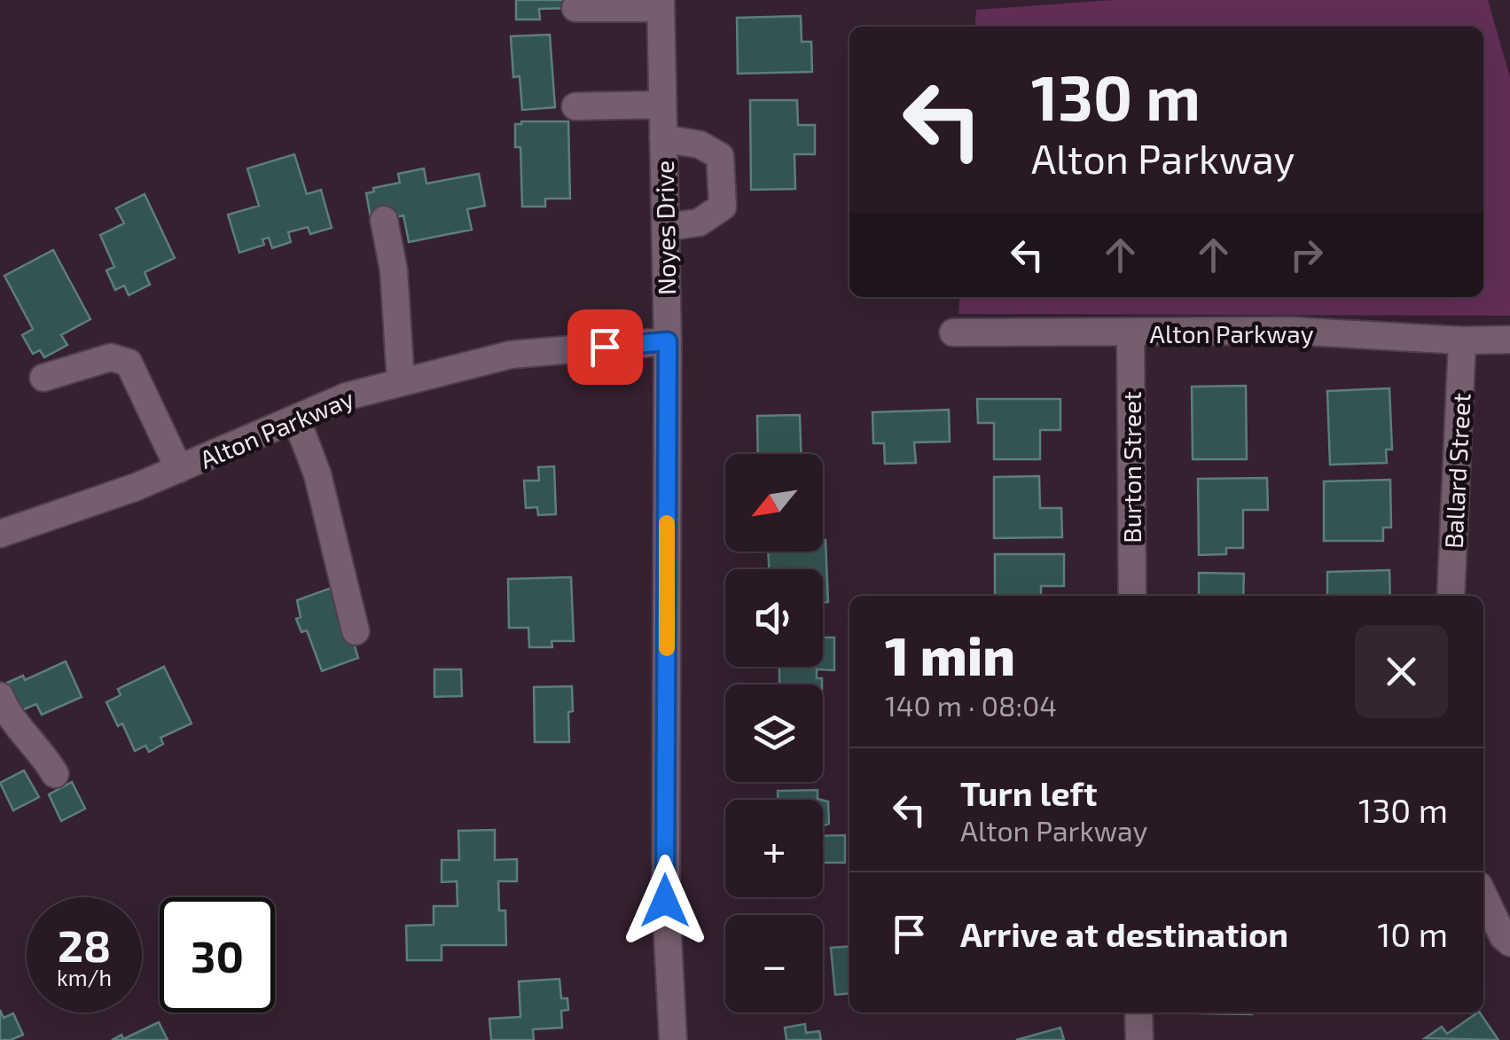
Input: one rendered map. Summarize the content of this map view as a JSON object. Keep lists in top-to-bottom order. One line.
{"streets":{"street":["Noyes Drive","Alton Parkway","Burton Street","Ballard Street"]},"crossings":[["Noyes Drive","Alton Parkway"],["Alton Parkway","Burton Street"],["Alton Parkway","Ballard Street"]],"north":"bottom left","page":{"turn":["130 m","Alton Parkway"],"map_buttons":["+","−"],"heading":["1 min","140 m · 08:04"],"list":[{"name":"Turn left","note":"Alton Parkway","value":"130 m"},{"name":"Arrive at destination","value":"10 m"}],"speed":"28 km/h","limit":"30"}}
